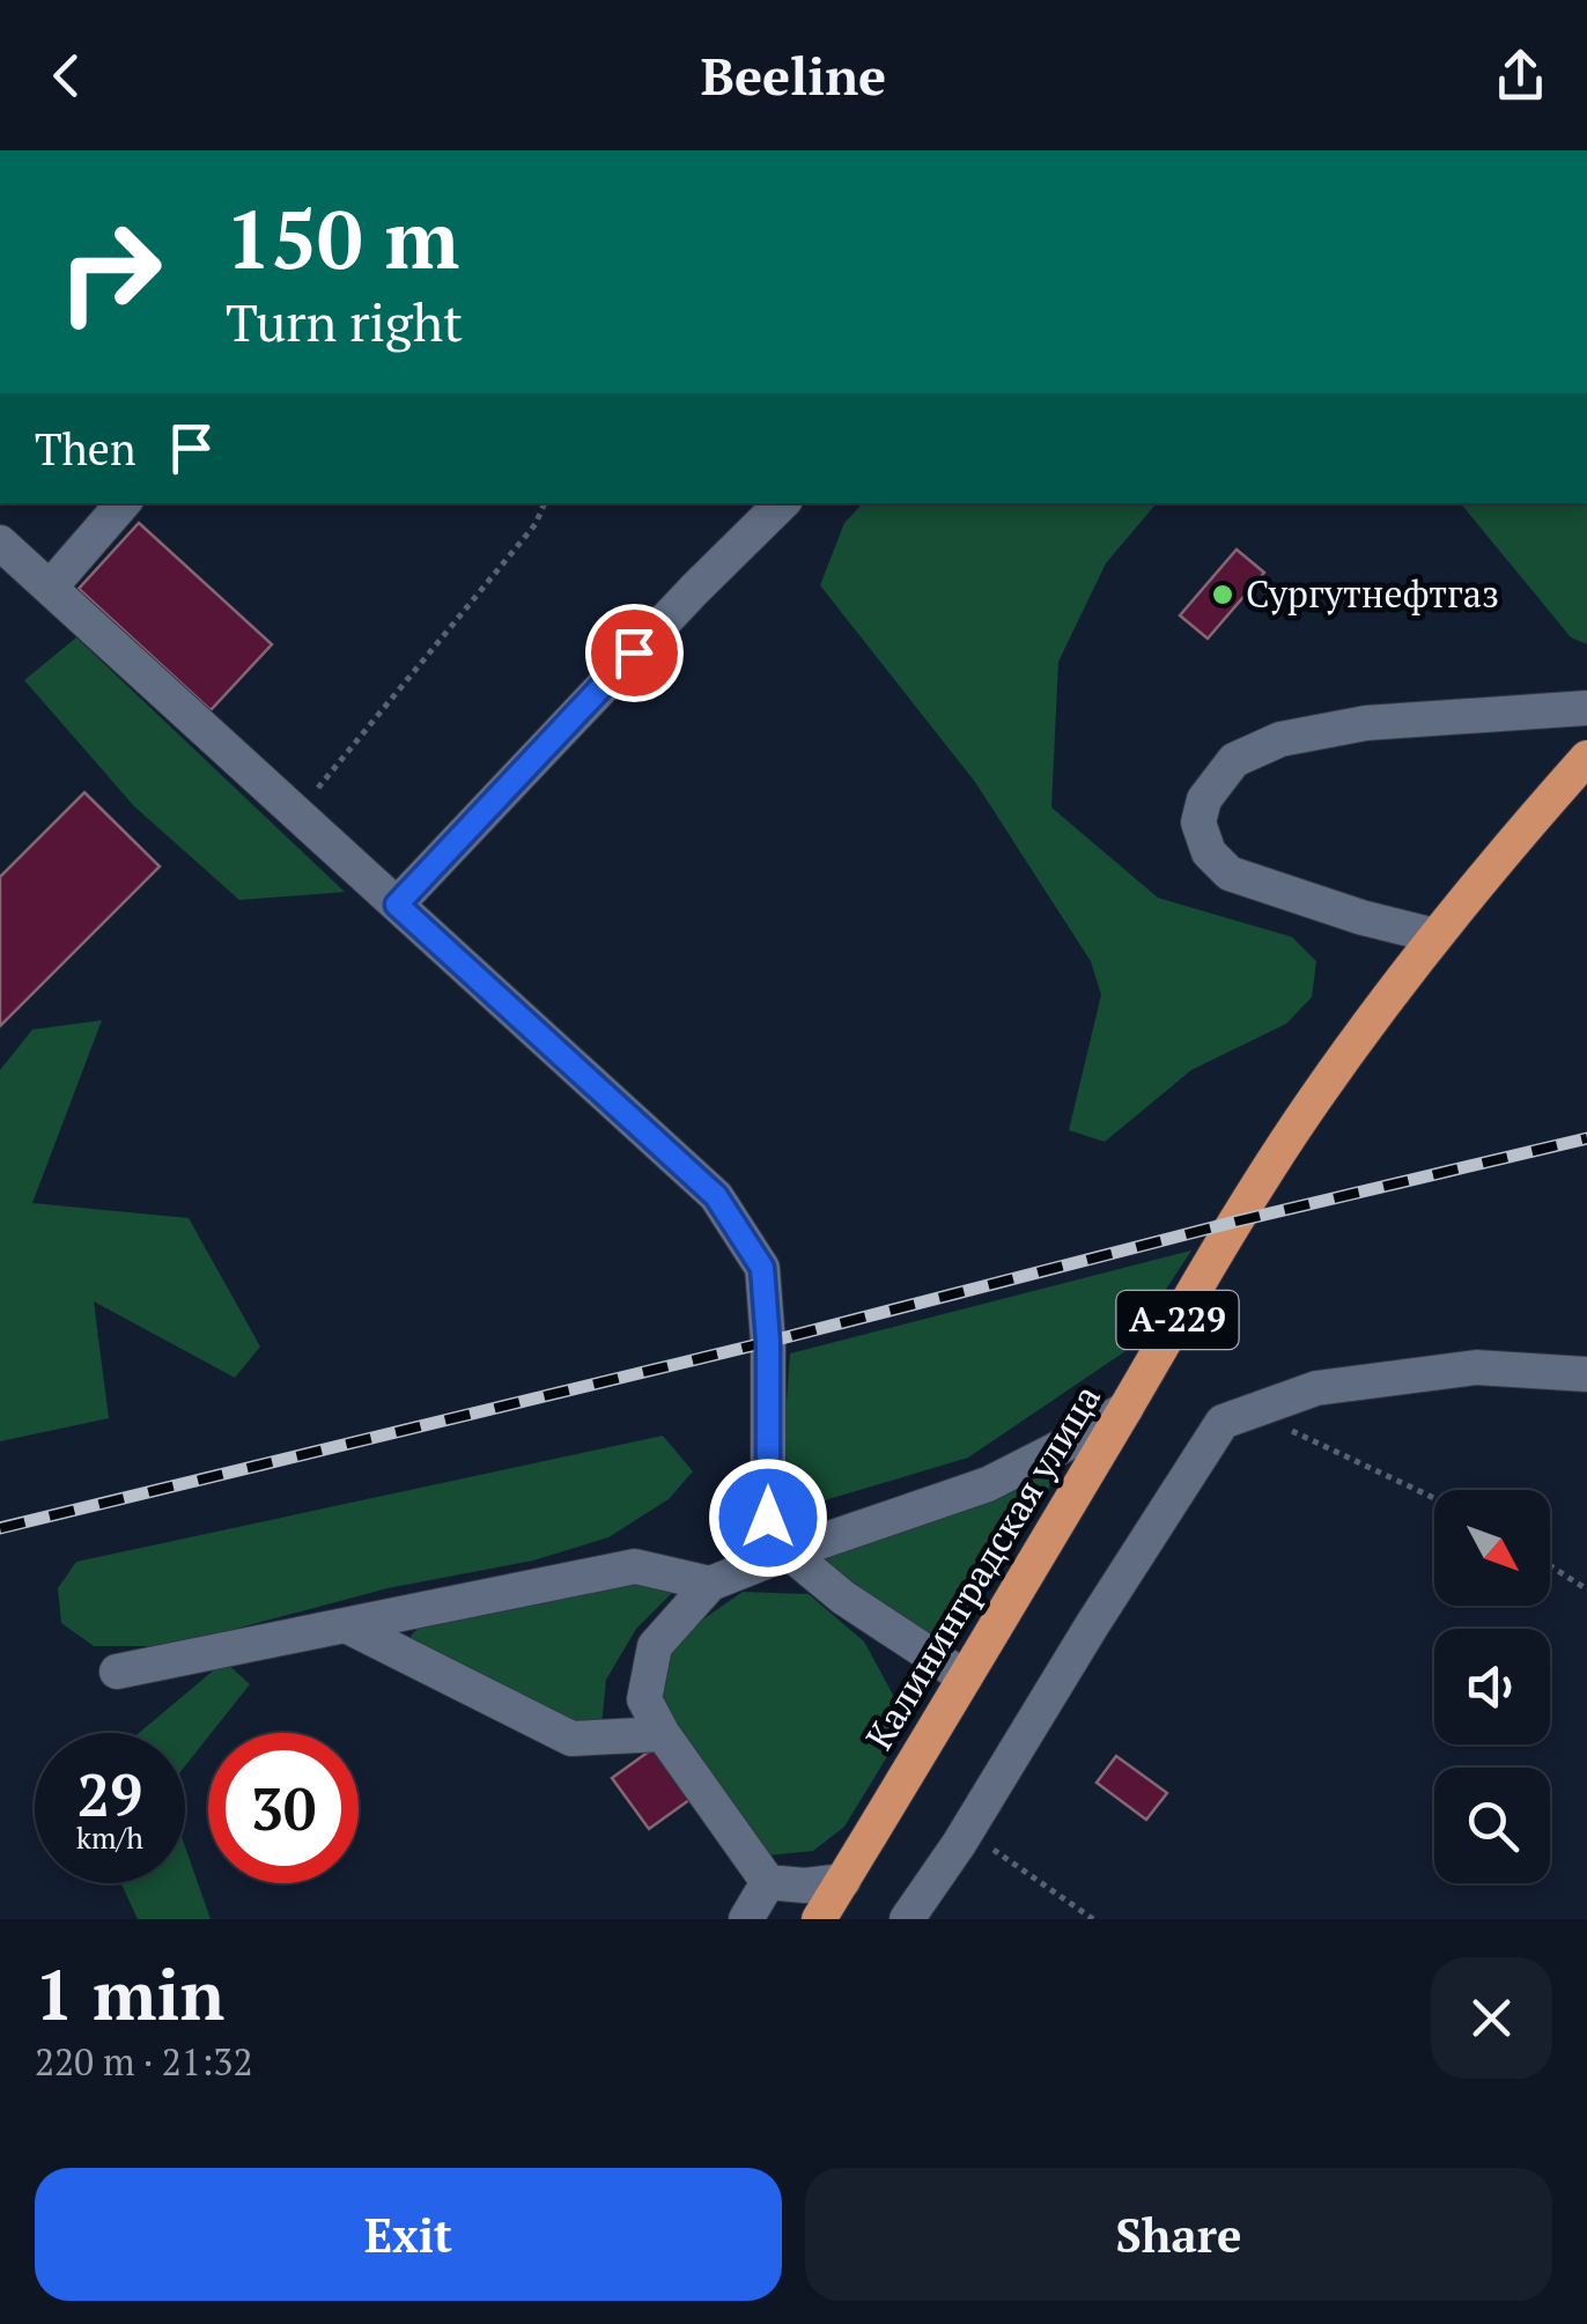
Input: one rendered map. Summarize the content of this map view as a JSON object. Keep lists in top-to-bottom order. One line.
{"streets":{"highway":["А-229","Калининградская улица"]},"places":["Сургутнефтгаз"],"north":"bottom right","page":{"header":"Beeline","turn":["150 m","Turn right"],"then":"Then","speed":"29 km/h","limit":"30","heading":["1 min","220 m · 21:32"],"buttons":["Exit","Share"]}}
